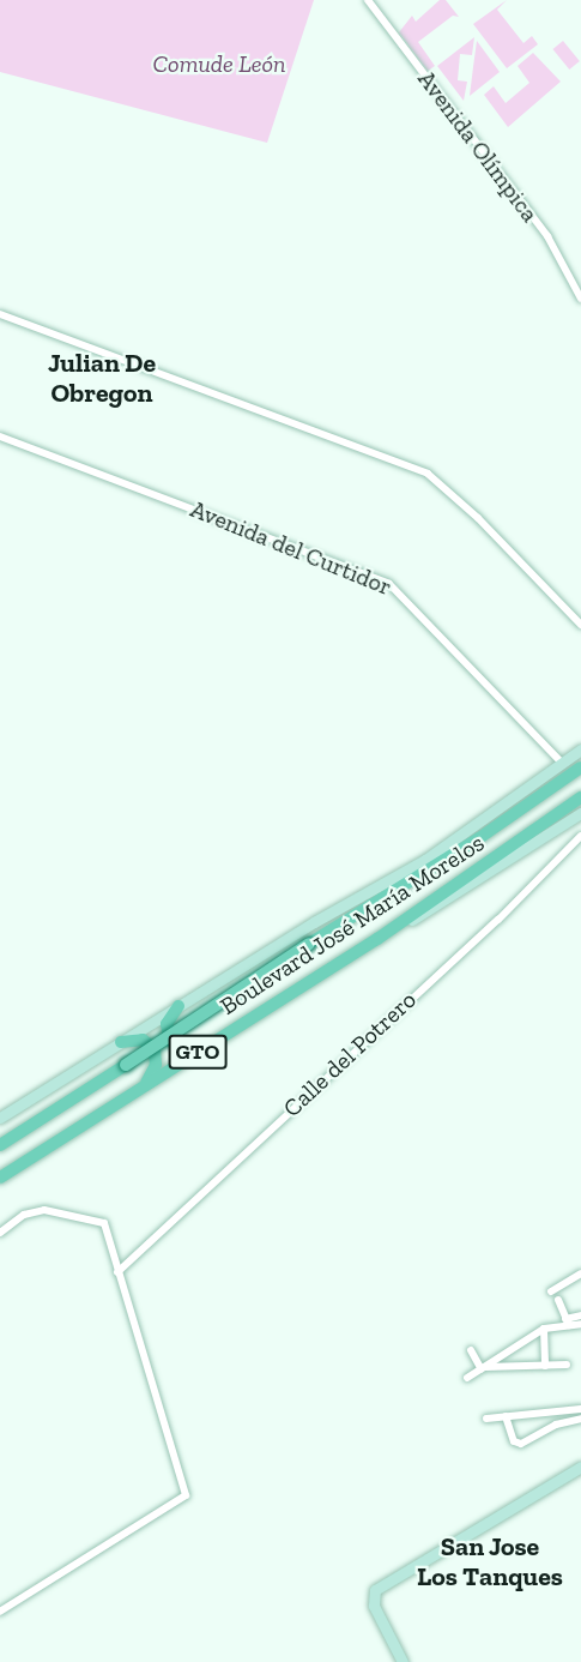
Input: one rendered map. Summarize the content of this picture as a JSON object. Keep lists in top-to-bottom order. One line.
{"streets":{"main road":["Boulevard José María Morelos","GTO"],"street":["Avenida Olímpica","Avenida del Curtidor","Calle del Potrero"]},"districts":["Julian De Obregon","San Jose Los Tanques"],"parks":["Comude León"]}
